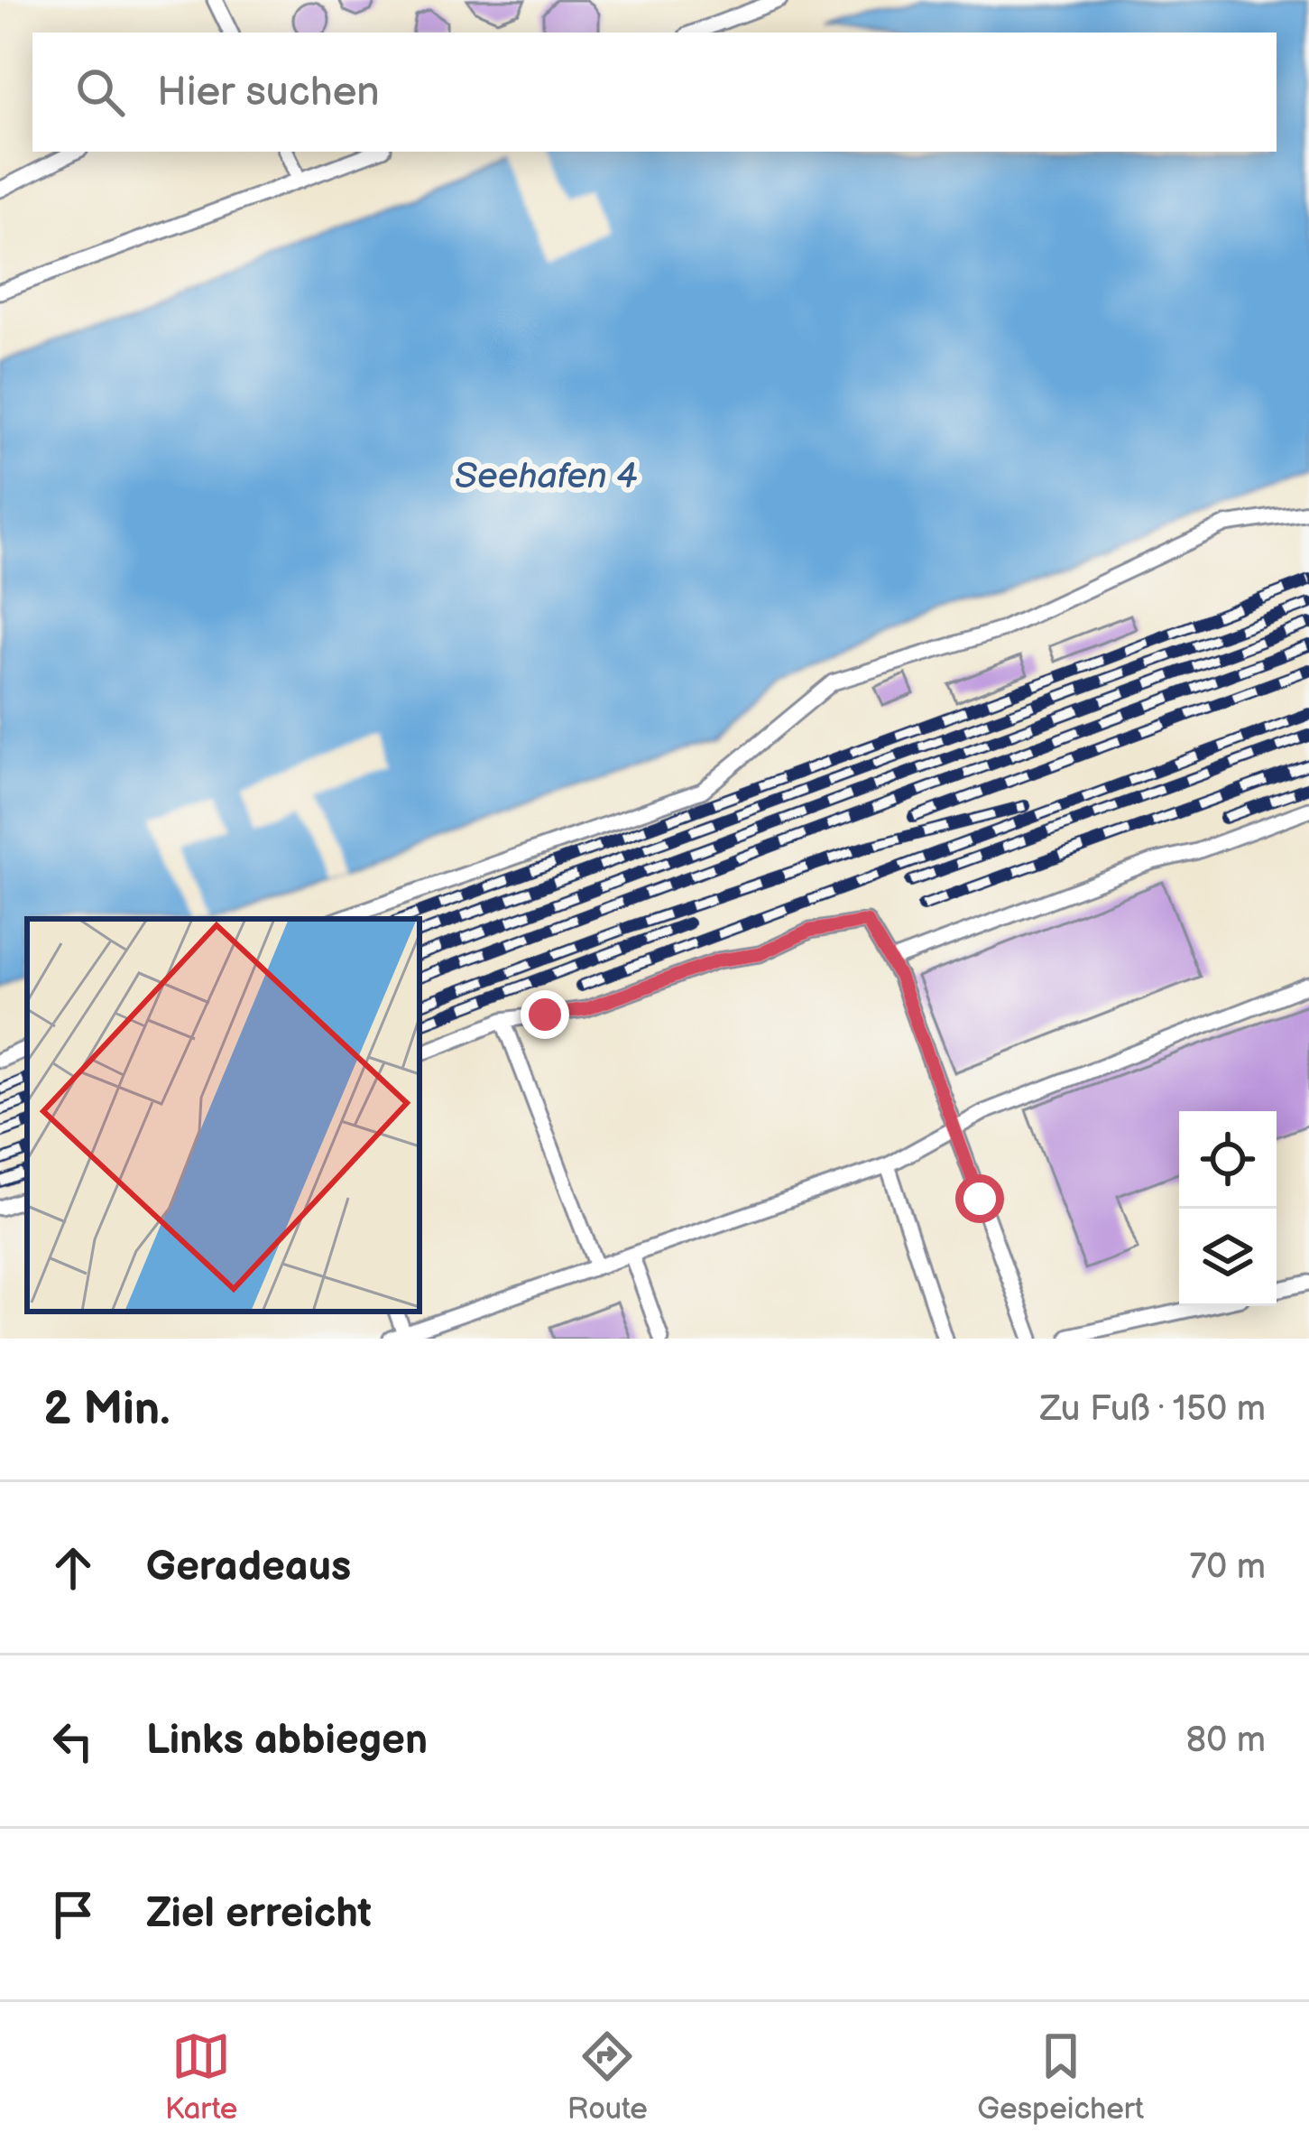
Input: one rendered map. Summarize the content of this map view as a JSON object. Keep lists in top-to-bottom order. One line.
{"water":["Seehafen 4"],"page":{"search":"Hier suchen","heading":["2 Min.","Zu Fuß · 150 m"],"list":[["Geradeaus","70 m"],["Links abbiegen","80 m"],"Ziel erreicht"],"nav":["Karte","Route","Gespeichert"]}}
